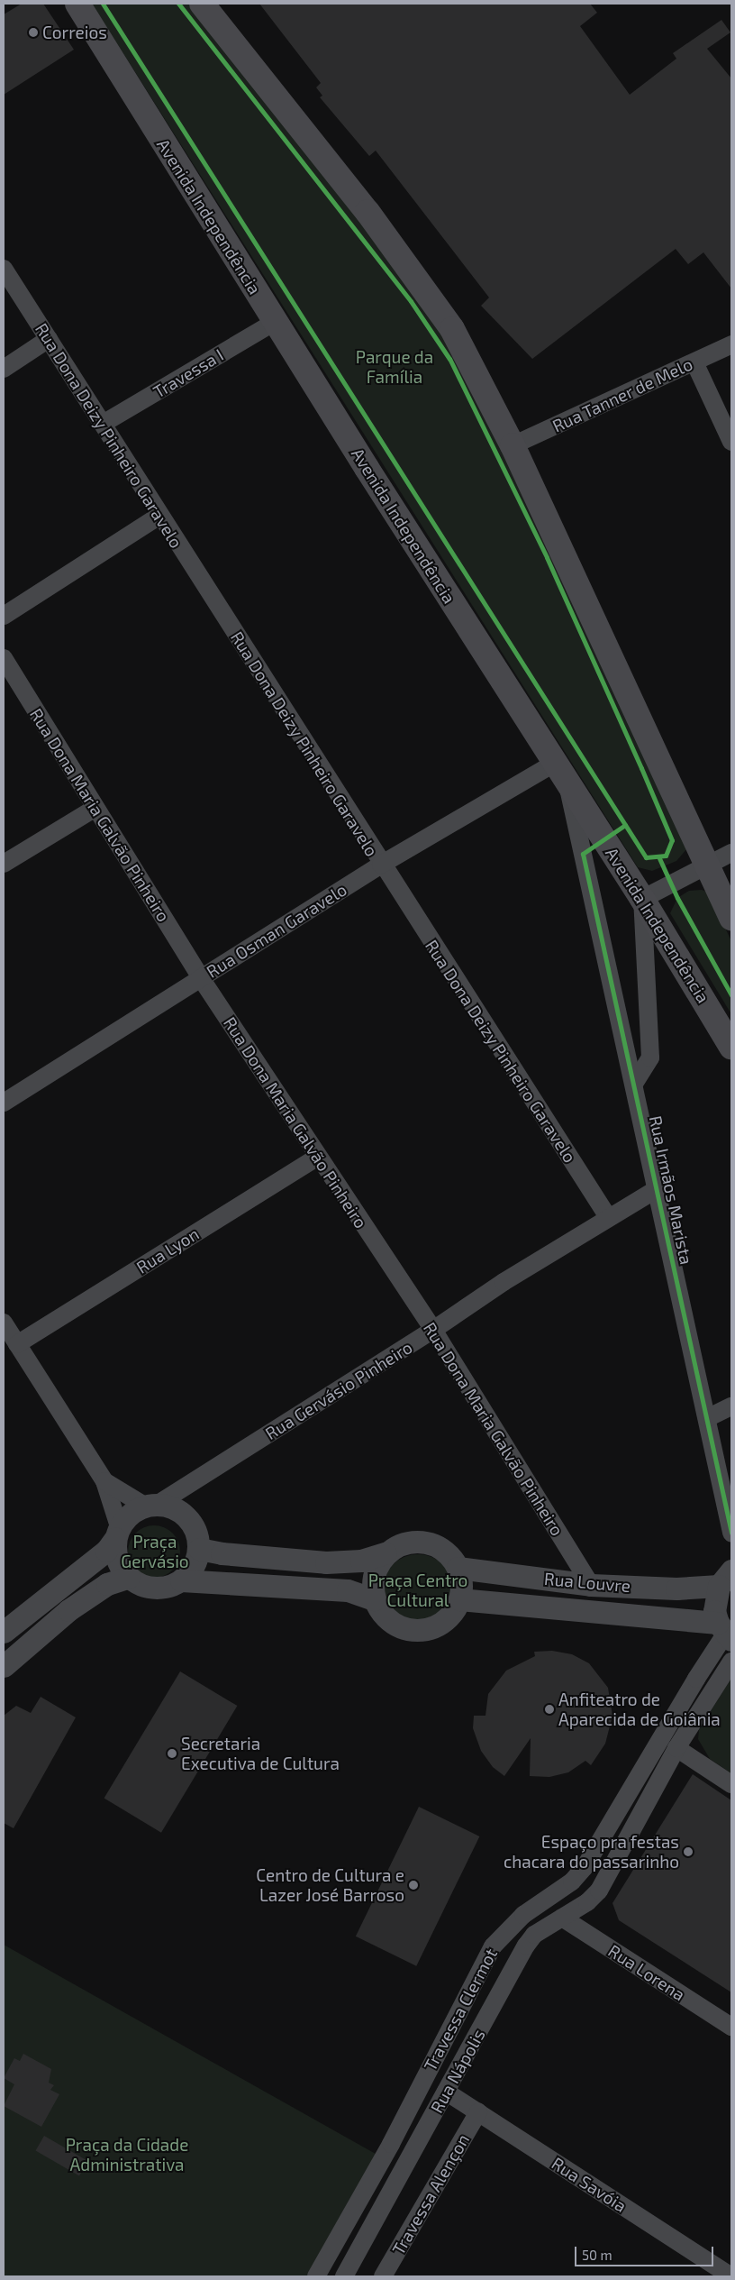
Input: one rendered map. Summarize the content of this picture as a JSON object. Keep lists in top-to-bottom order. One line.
{"streets":{"main road":["Avenida Independência"],"street":["Travessa I","Rua Tanner de Melo","Rua Dona Deizy Pinheiro Garavelo","Rua Dona Maria Galvão Pinheiro","Rua Osman Garavelo","Rua Irmãos Marista","Rua Lyon","Rua Gervásio Pinheiro","Rua Louvre","Rua Lorena","Travessa Clermot","Rua Nápolis","Rua Savóia","Travessa Alençon"]},"crossings":[["Avenida Independência","Travessa I"],["Avenida Independência","Rua Osman Garavelo"],["Avenida Independência","Rua Irmãos Marista"],["Travessa I","Rua Dona Deizy Pinheiro Garavelo"],["Rua Dona Deizy Pinheiro Garavelo","Rua Osman Garavelo"],["Rua Dona Deizy Pinheiro Garavelo","Rua Gervásio Pinheiro"],["Rua Dona Maria Galvão Pinheiro","Rua Osman Garavelo"],["Rua Dona Maria Galvão Pinheiro","Rua Lyon"],["Rua Dona Maria Galvão Pinheiro","Rua Gervásio Pinheiro"],["Rua Dona Maria Galvão Pinheiro","Rua Louvre"],["Rua Irmãos Marista","Rua Gervásio Pinheiro"],["Rua Louvre","Travessa Clermot"],["Rua Lorena","Rua Nápolis"],["Rua Nápolis","Rua Savóia"],["Rua Savóia","Travessa Alençon"]],"parks":["Parque da Família","Praça Gervásio","Praça Centro Cultural","Praça da Cidade Administrativa"],"places":["Correios","Anfiteatro de Aparecida de Goiânia","Secretaria Executiva de Cultura","Espaço pra festas chacara do passarinho","Centro de Cultura e Lazer José Barroso"],"scale_bar":"50 m"}
